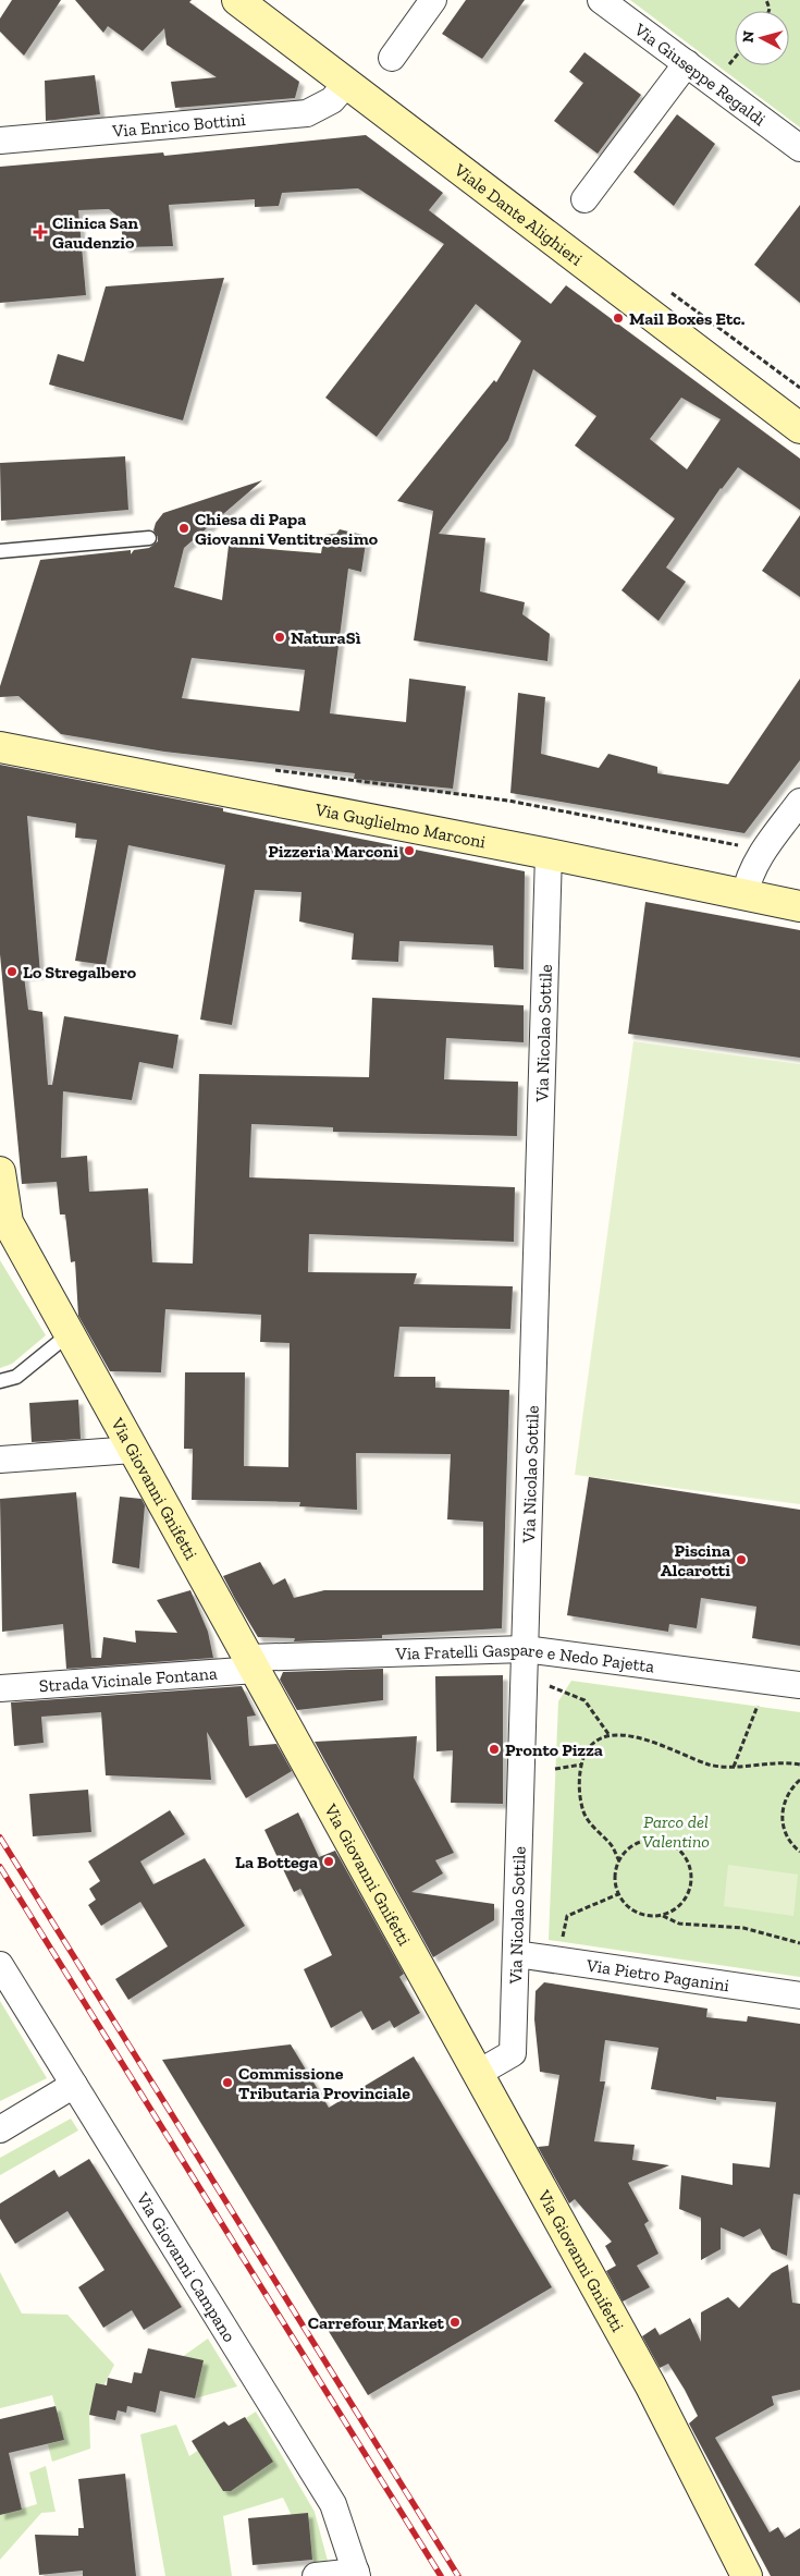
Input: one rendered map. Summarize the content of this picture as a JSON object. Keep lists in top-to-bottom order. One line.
{"streets":{"street":["Via Giuseppe Regaldi","Via Enrico Bottini","Viale Dante Alighieri","Via Guglielmo Marconi","Via Nicolao Sottile","Via Giovanni Gnifetti","Via Fratelli Gaspare e Nedo Pajetta","Strada Vicinale Fontana","Via Pietro Paganini","Via Giovanni Campano"]},"crossings":[["Via Enrico Bottini","Viale Dante Alighieri"],["Via Guglielmo Marconi","Via Nicolao Sottile"],["Via Nicolao Sottile","Via Giovanni Gnifetti"],["Via Nicolao Sottile","Via Fratelli Gaspare e Nedo Pajetta"],["Via Nicolao Sottile","Via Pietro Paganini"],["Via Giovanni Gnifetti","Via Fratelli Gaspare e Nedo Pajetta"],["Via Giovanni Gnifetti","Strada Vicinale Fontana"],["Via Fratelli Gaspare e Nedo Pajetta","Strada Vicinale Fontana"]],"parks":["Parco del Valentino"],"places":{"health":["Clinica San Gaudenzio"],"other":["Mail Boxes Etc.","Chiesa di Papa Giovanni Ventitreesimo","NaturaSì","Pizzeria Marconi","Lo Stregalbero","Piscina Alcarotti","Pronto Pizza","La Bottega","Commissione Tributaria Provinciale","Carrefour Market"]},"north":"left"}
